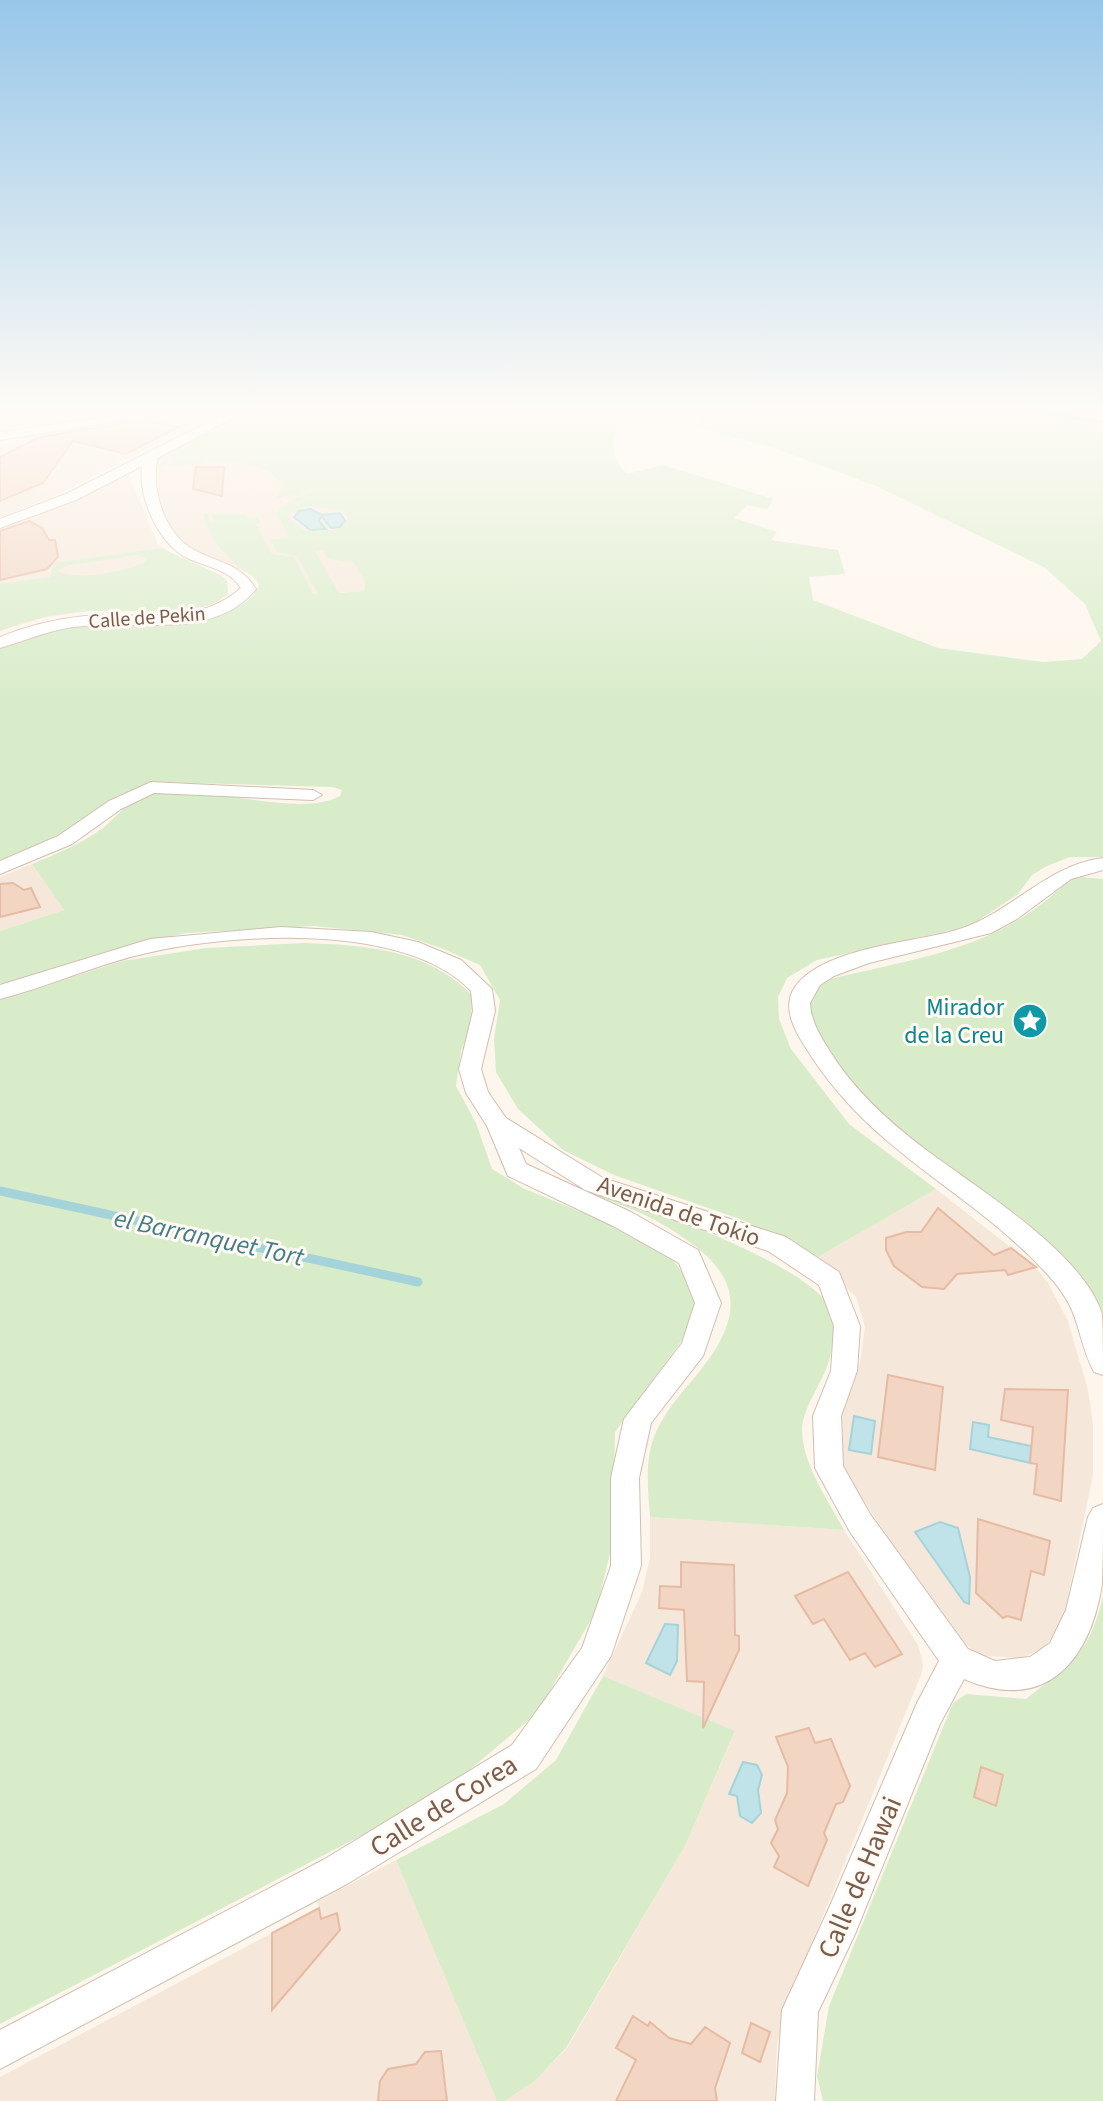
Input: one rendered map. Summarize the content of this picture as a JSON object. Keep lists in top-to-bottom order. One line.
{"streets":{"street":["Calle de Pekin","Avenida de Tokio","Calle de Corea","Calle de Hawai"]},"crossings":[["Avenida de Tokio","Calle de Corea"],["Avenida de Tokio","Calle de Hawai"]],"water":["el Barranquet Tort"],"places":{"place":["Mirador de la Creu"]}}
